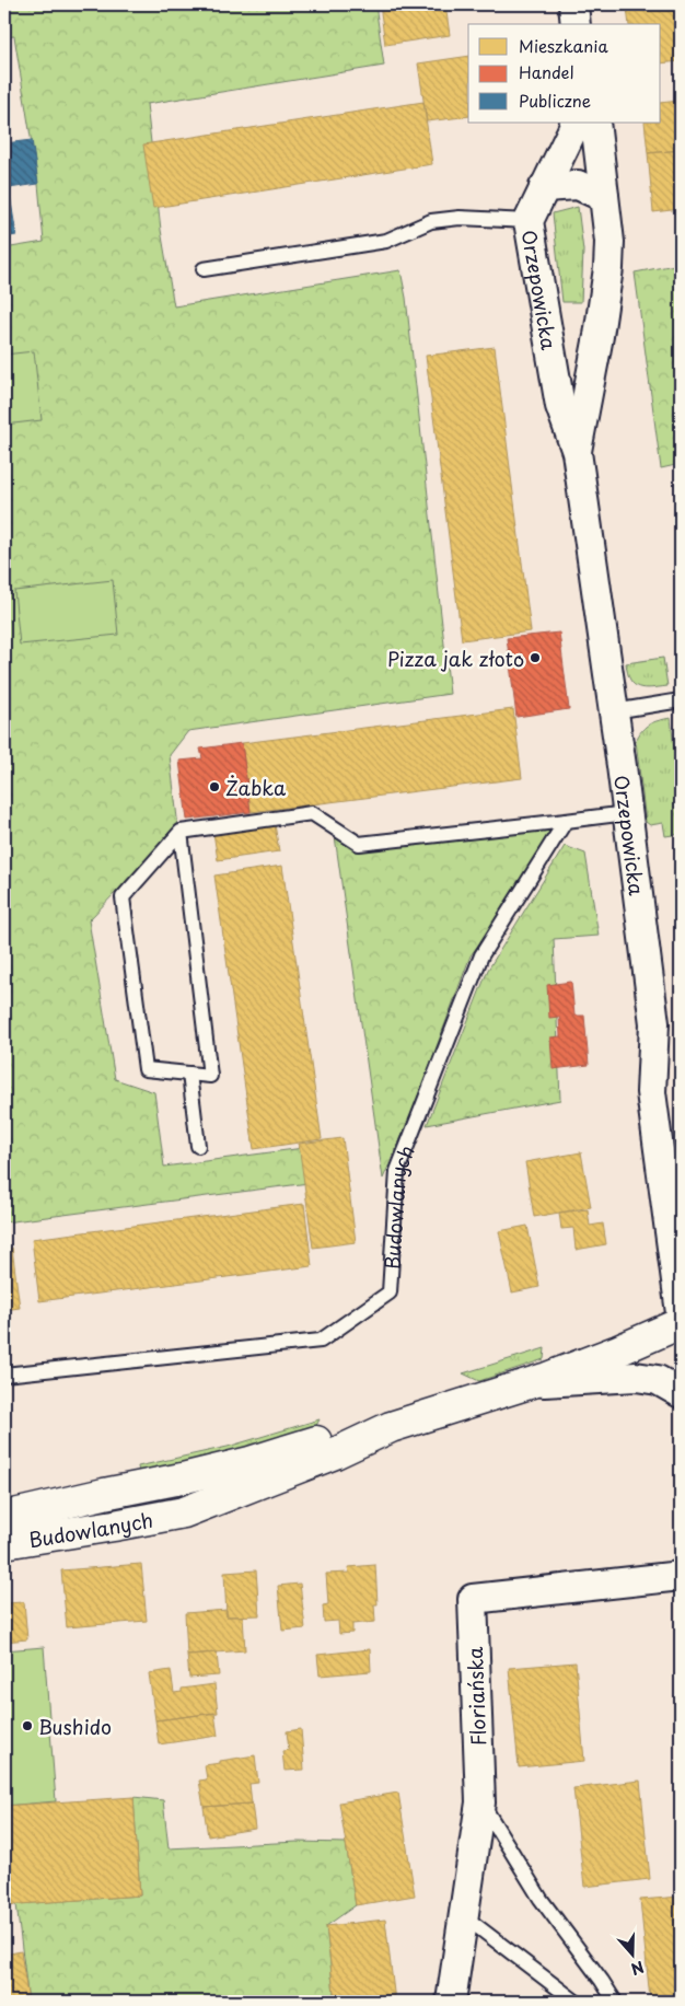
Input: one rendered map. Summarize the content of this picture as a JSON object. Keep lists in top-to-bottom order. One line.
{"streets":{"street":["Orzepowicka","Budowlanych","Floriańska"]},"places":["Pizza jak złoto","Żabka","Bushido"],"legend":["Mieszkania","Handel","Publiczne"],"north":"bottom"}
